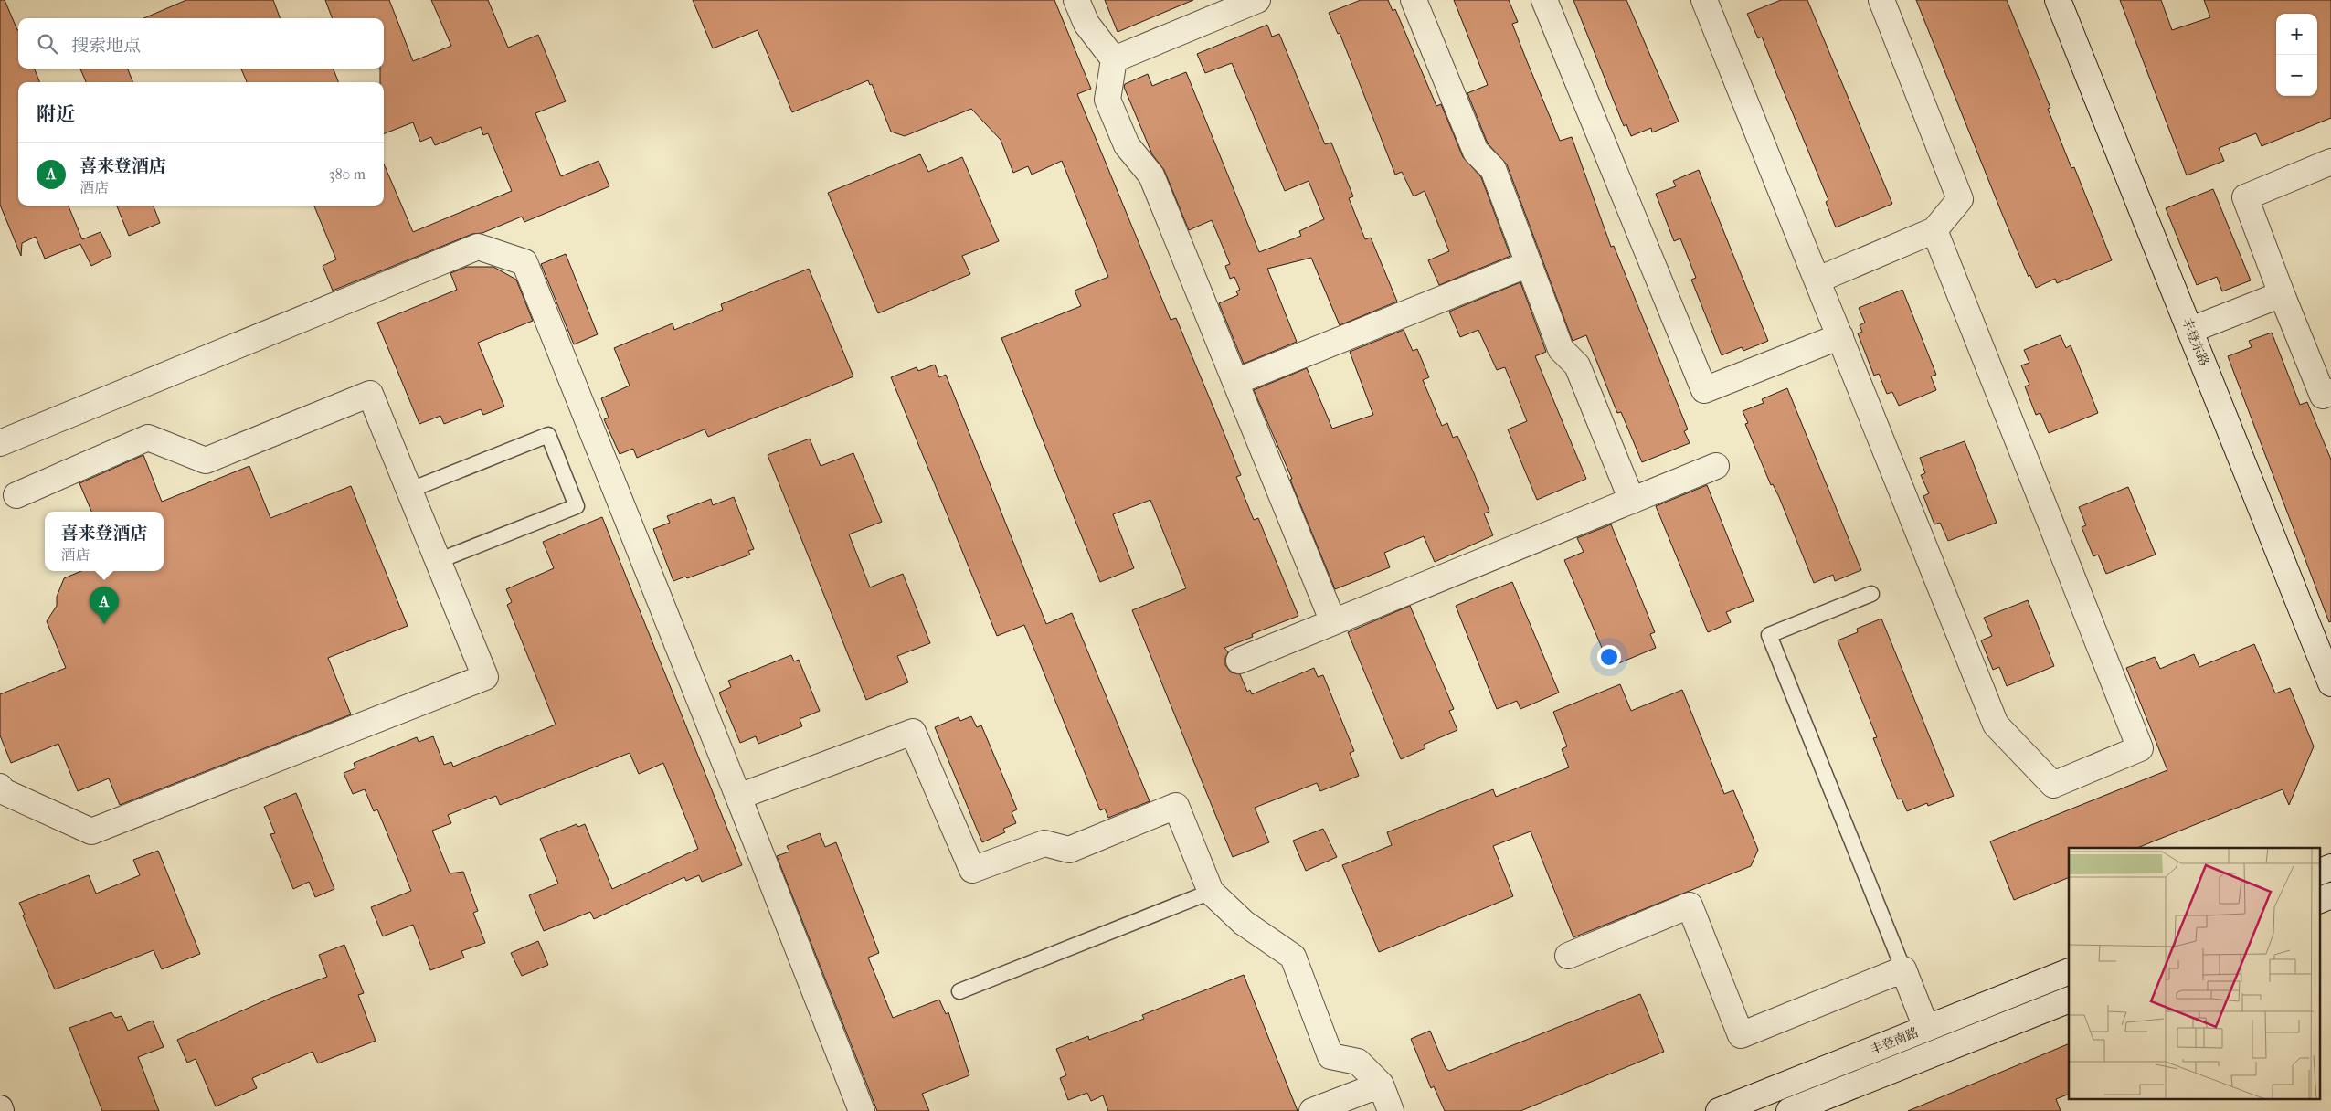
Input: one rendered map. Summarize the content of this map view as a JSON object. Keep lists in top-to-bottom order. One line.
{"streets":{"street":["丰登东路","丰登南路"]},"page":{"map_buttons":["+","−"],"search":"搜索地点","heading":"附近","list":[{"mark":"A","name":"喜来登酒店","note":"酒店","value":"380 m"}],"popup":["喜来登酒店","酒店"],"pins":"A"}}
